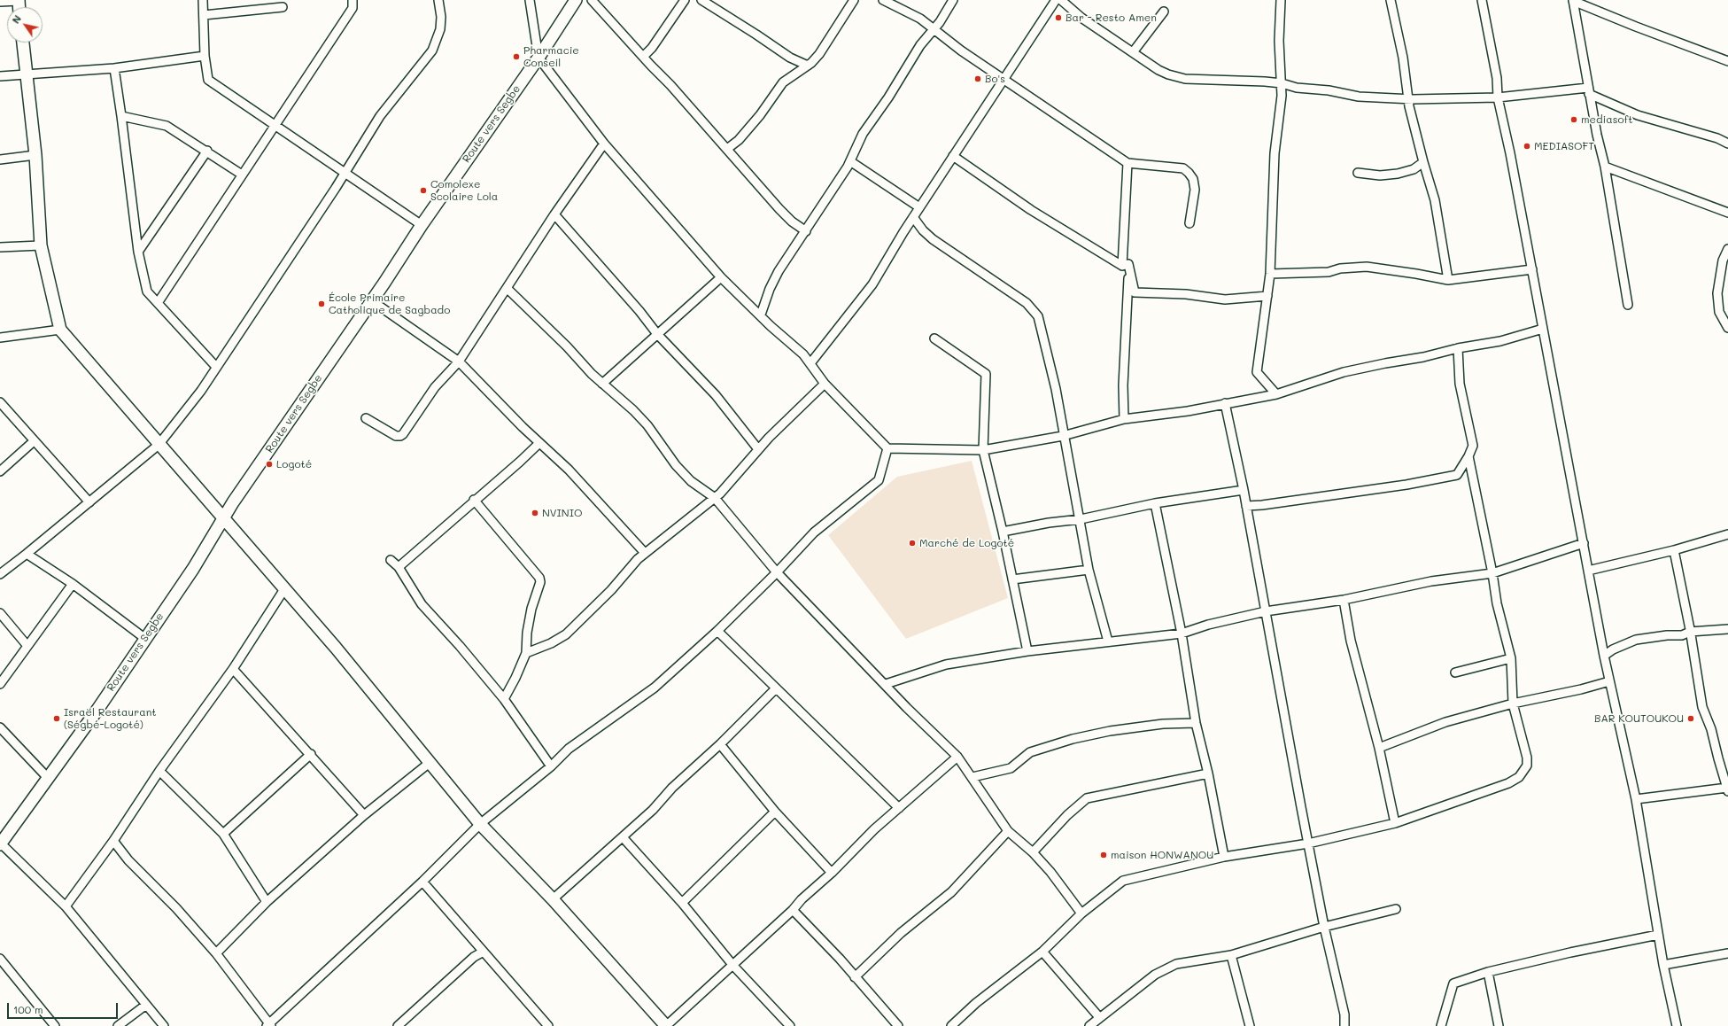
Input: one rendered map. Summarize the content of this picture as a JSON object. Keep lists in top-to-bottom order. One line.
{"streets":{"street":["Route vers Segbe"]},"places":["Bar - Resto Amen","Pharmacie Conseil","Bo's","mediasoft","MEDIASOFT","Comolexe Scolaire Lola","École Primaire Catholique de Sagbado","Logoté","NVINIO","Marché de Logoté","Israël Restaurant (Ségbé-Logoté)","BAR KOUTOUKOU","maison HONWANOU"],"scale_bar":"100 m","north":"top left"}
